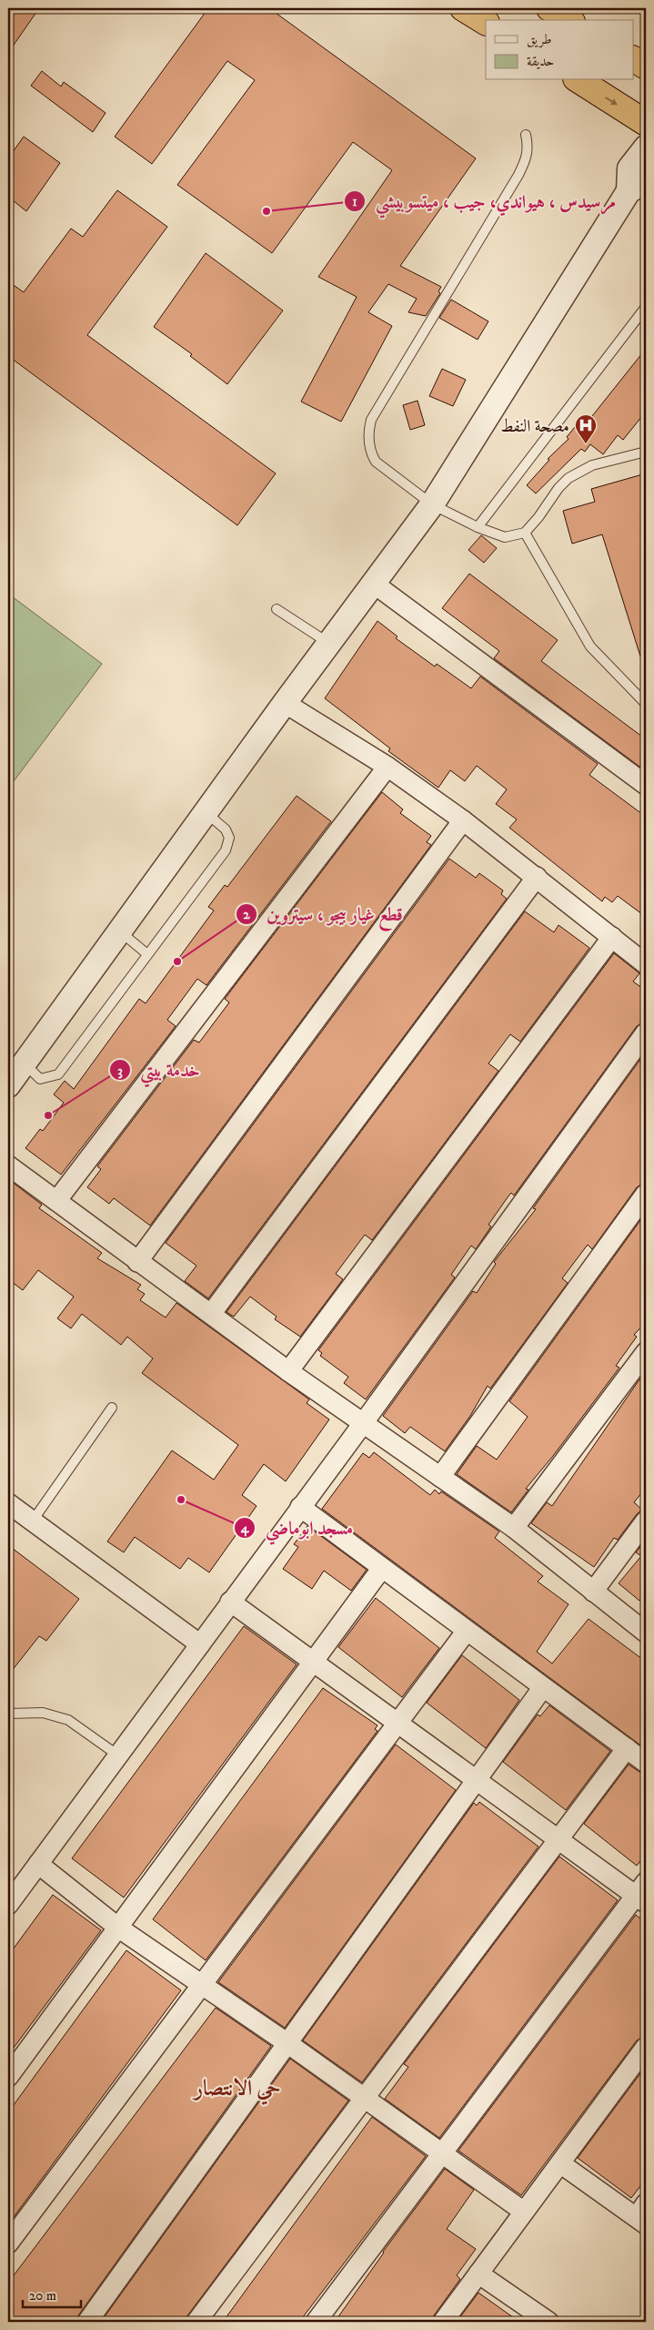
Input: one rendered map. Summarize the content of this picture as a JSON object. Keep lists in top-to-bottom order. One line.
{"districts":["حي الانتصار"],"places":{"other":["مرسيدس ، هيواندي، جيب ، ميتسوبيشي","قطع غيار بيجو ، سيتروين","خدمة بيتي","مسجد ابوماضي"],"hospital":["مصحة النفط"]},"legend":["طريق","حديقة"],"scale_bar":"20 m"}
